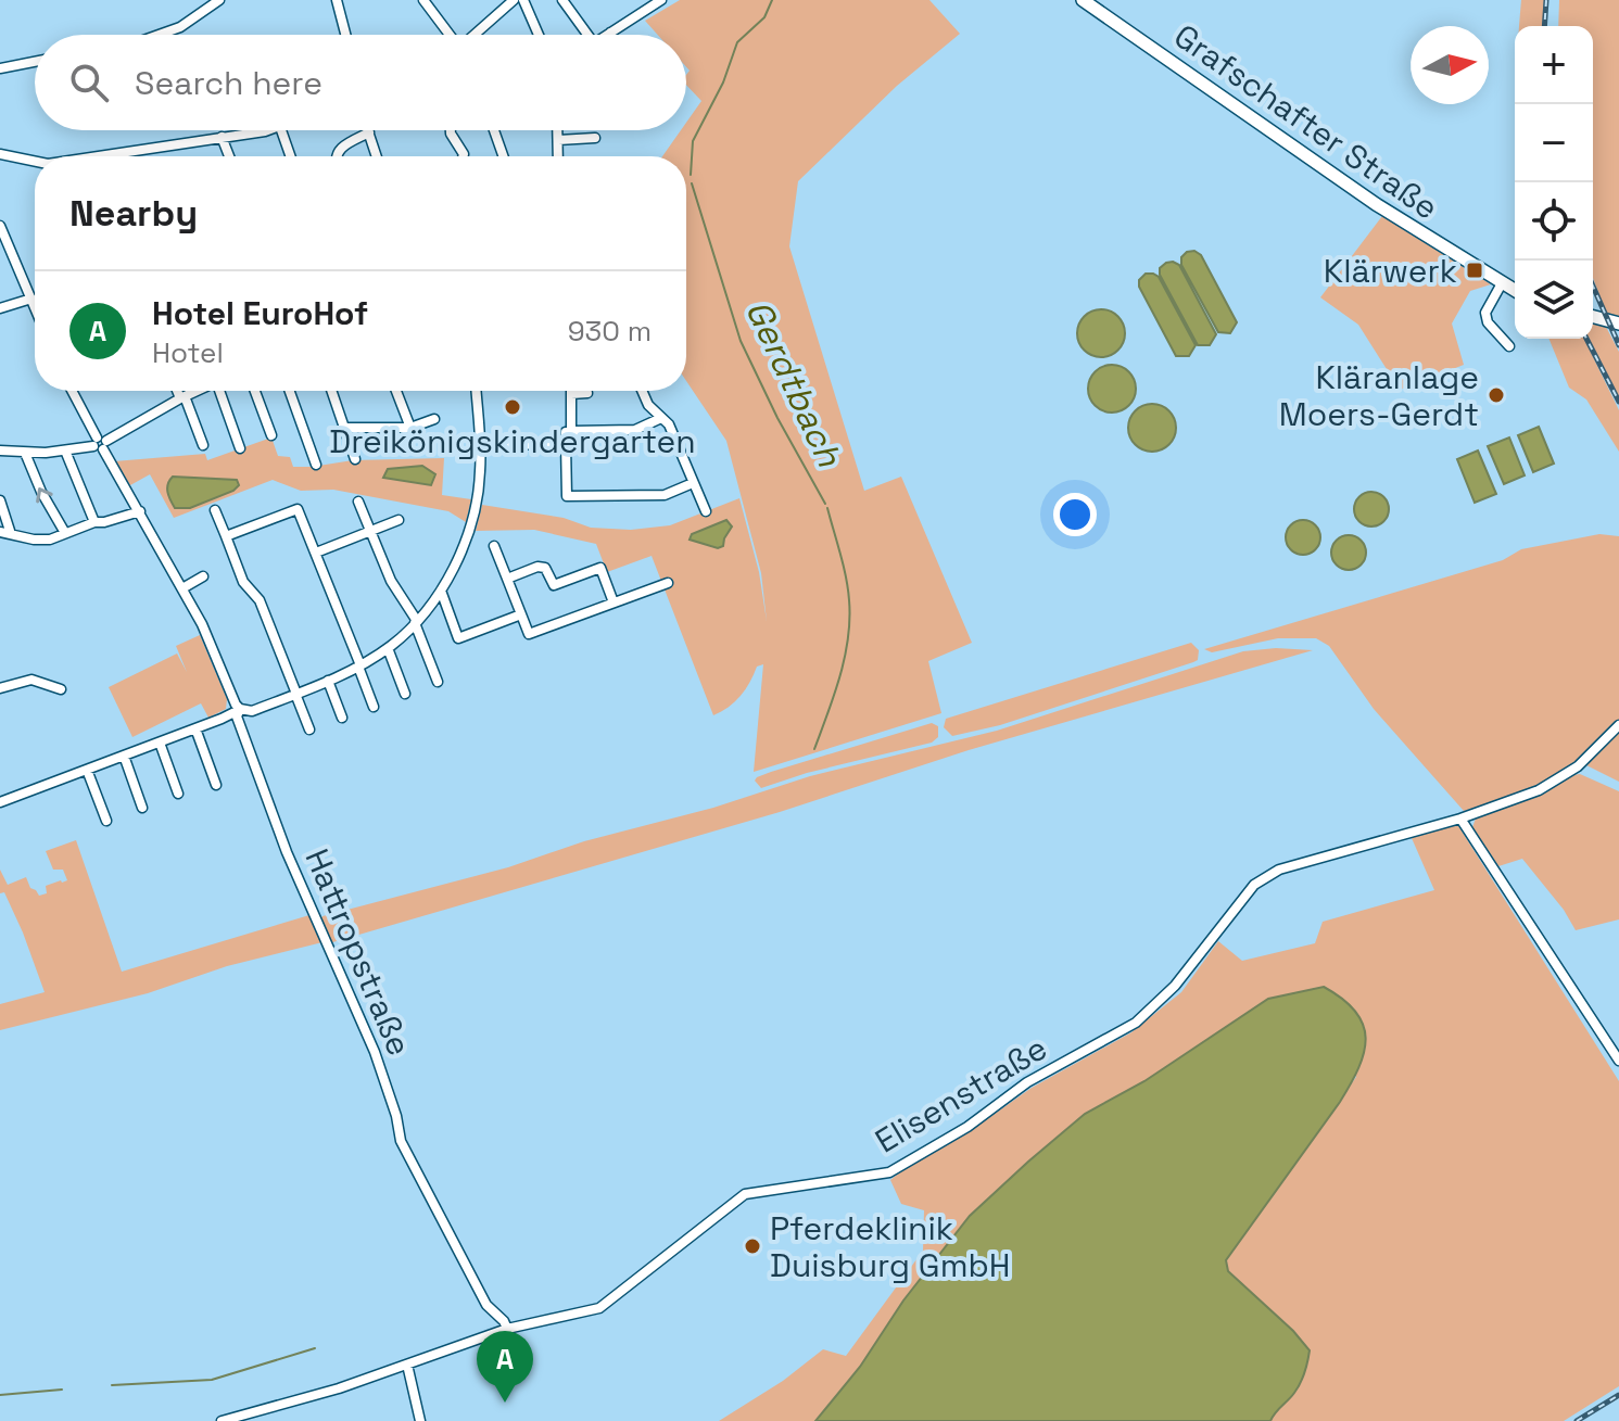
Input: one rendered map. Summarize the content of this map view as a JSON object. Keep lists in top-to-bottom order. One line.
{"streets":{"main road":["Grafschafter Straße"],"street":["Hattropstraße","Elisenstraße"]},"crossings":[["Hattropstraße","Elisenstraße"]],"water":["Gerdtbach"],"places":{"transit":["Klärwerk"],"other":["Kläranlage Moers-Gerdt","Dreikönigskindergarten","Pferdeklinik Duisburg GmbH"]},"north":"right","page":{"map_buttons":["+","−"],"search":"Search here","heading":"Nearby","list":[{"mark":"A","name":"Hotel EuroHof","note":"Hotel","value":"930 m"}],"pins":"A"}}
